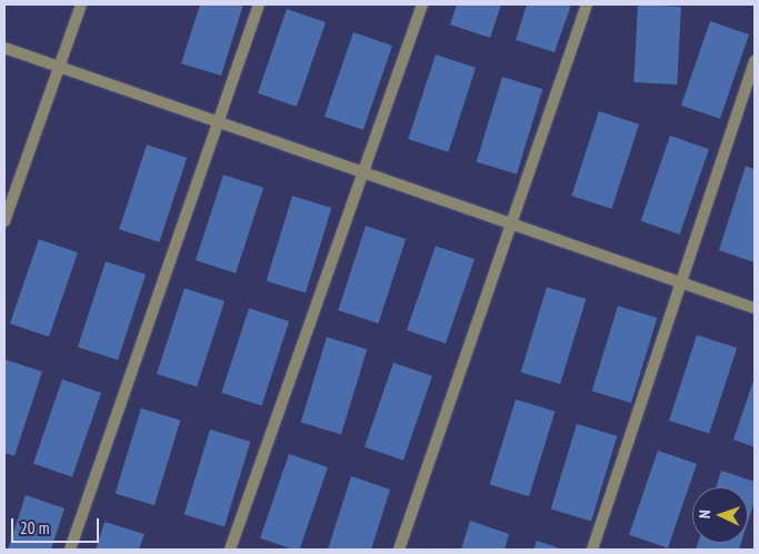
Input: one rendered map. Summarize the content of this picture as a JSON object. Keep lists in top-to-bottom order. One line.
{"scale_bar":"20 m","north":"left"}
